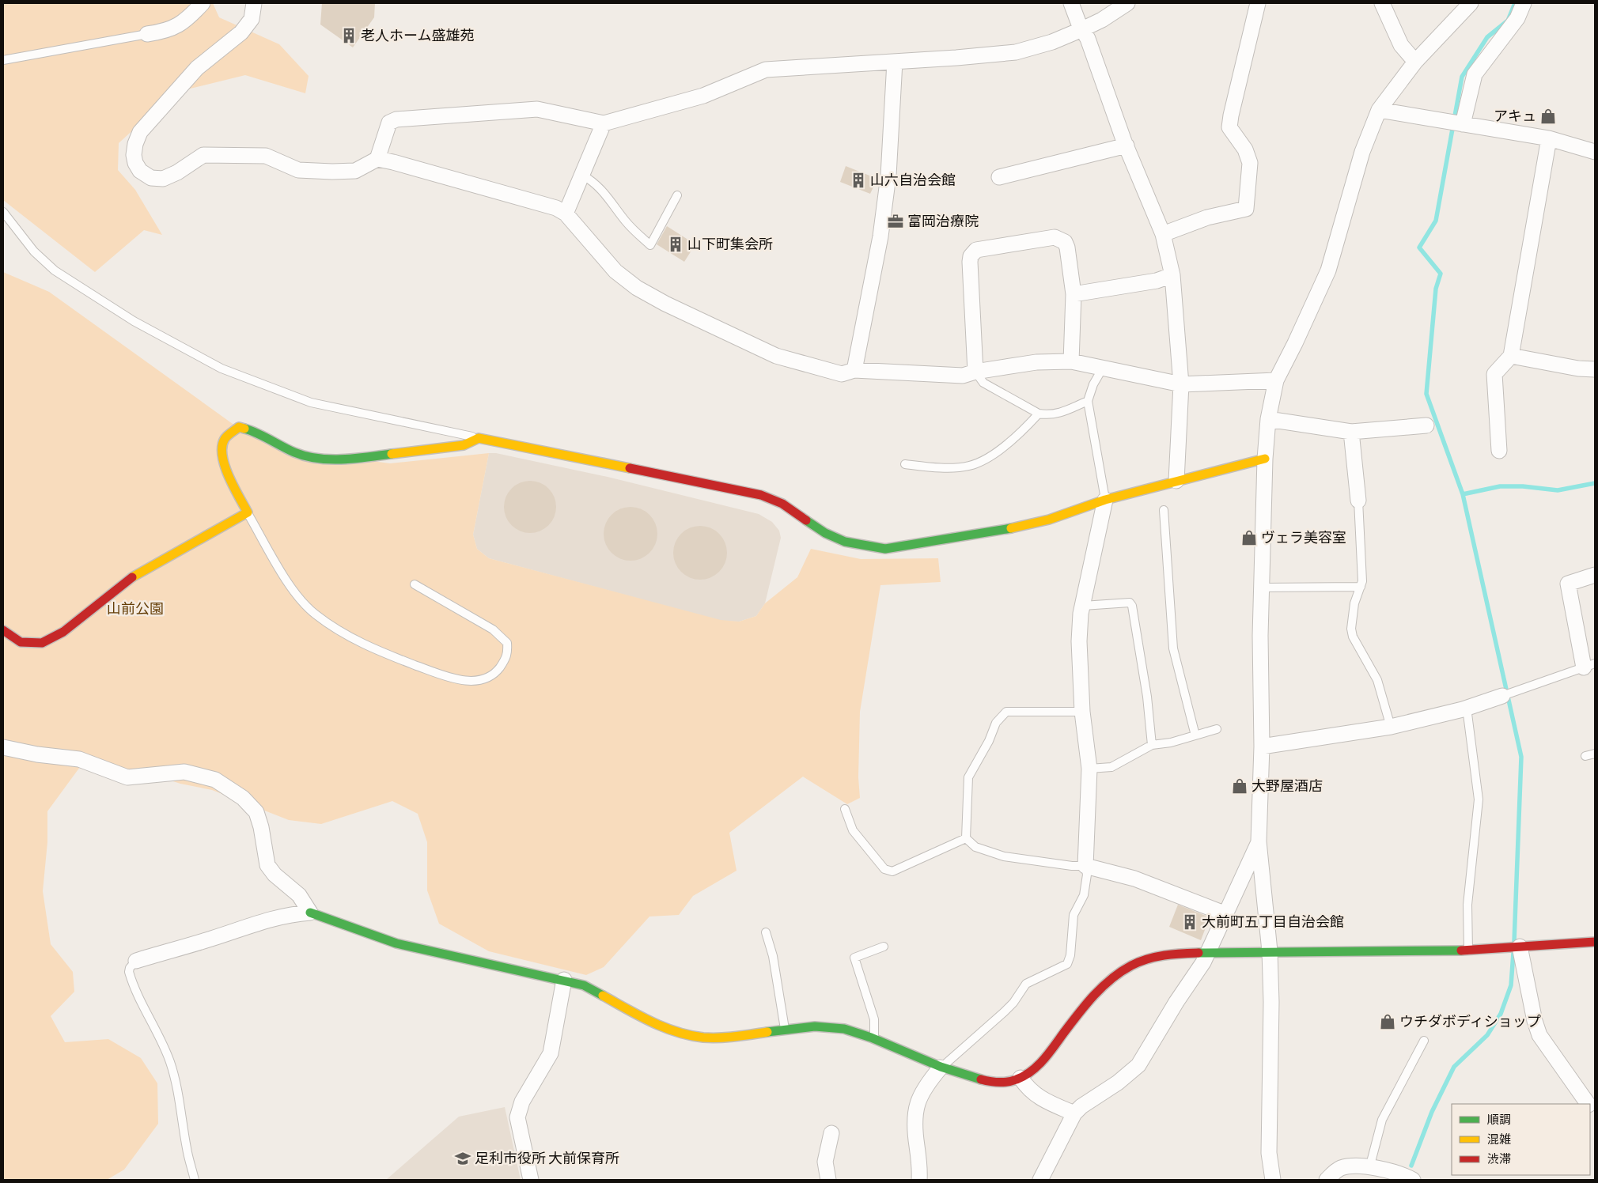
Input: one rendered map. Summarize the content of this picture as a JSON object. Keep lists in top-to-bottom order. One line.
{"parks":["山前公園"],"places":{"building":["老人ホーム盛雄苑","山六自治会館","山下町集会所","大前町五丁目自治会館"],"shop":["アキュ","ヴェラ美容室","大野屋酒店","ウチダボディショップ"],"office":["富岡治療院"],"school or university":["足利市役所 大前保育所"]},"legend":["順調","混雑","渋滞"]}
